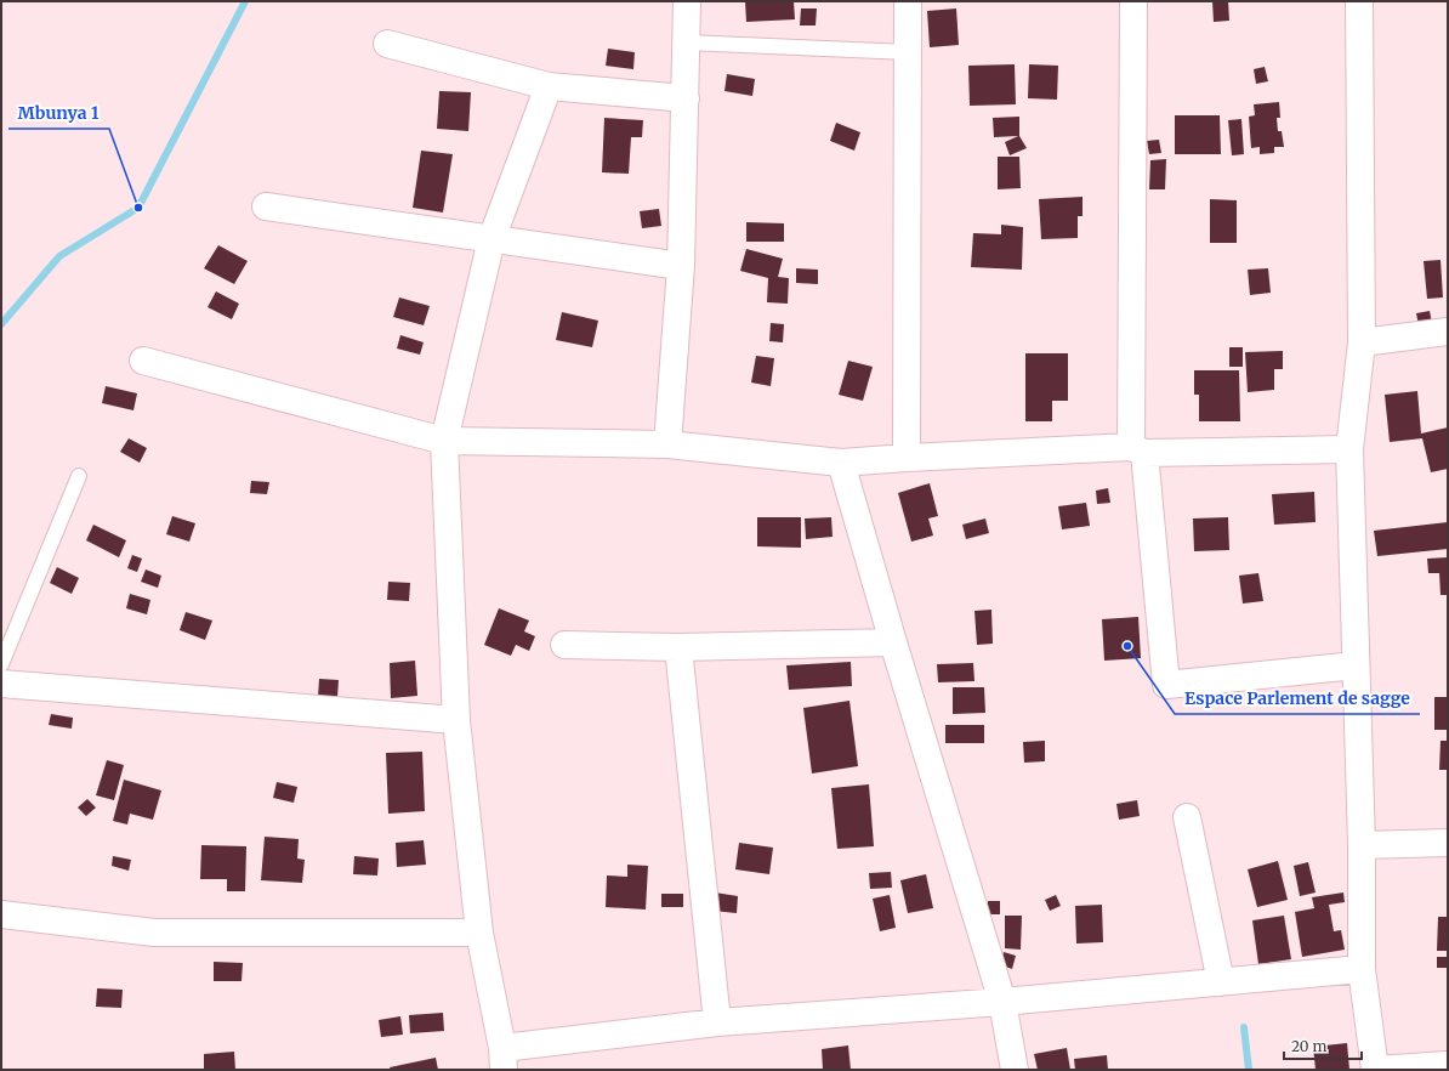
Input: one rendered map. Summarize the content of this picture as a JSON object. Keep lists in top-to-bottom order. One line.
{"places":["Mbunya 1","Espace Parlement de sagge"],"scale_bar":"20 m"}
